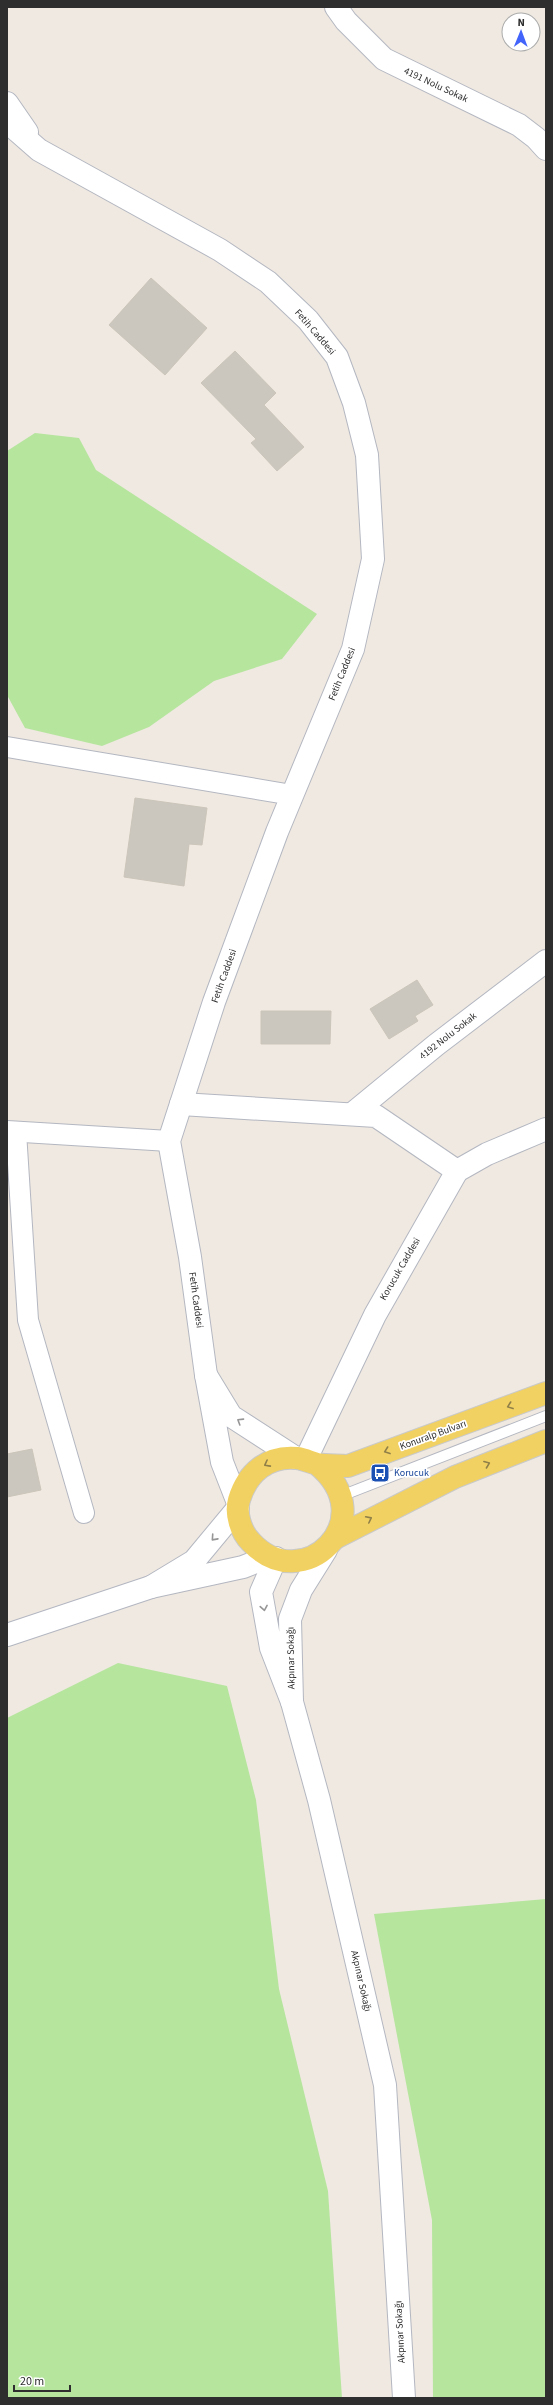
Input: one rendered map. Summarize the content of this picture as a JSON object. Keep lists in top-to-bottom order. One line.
{"streets":{"main road":["Konuralp Bulvarı"],"street":["4191 Nolu Sokak","Fetih Caddesi","4192 Nolu Sokak","Korucuk Caddesi","Akpınar Sokağı"]},"crossings":[["Fetih Caddesi","Korucuk Caddesi"],["Fetih Caddesi","Konuralp Bulvarı"],["Fetih Caddesi","Akpınar Sokağı"],["Korucuk Caddesi","Konuralp Bulvarı"],["Korucuk Caddesi","Akpınar Sokağı"],["Konuralp Bulvarı","Akpınar Sokağı"]],"places":{"bus stop":["Korucuk"]},"scale_bar":"20 m","north":"top"}
